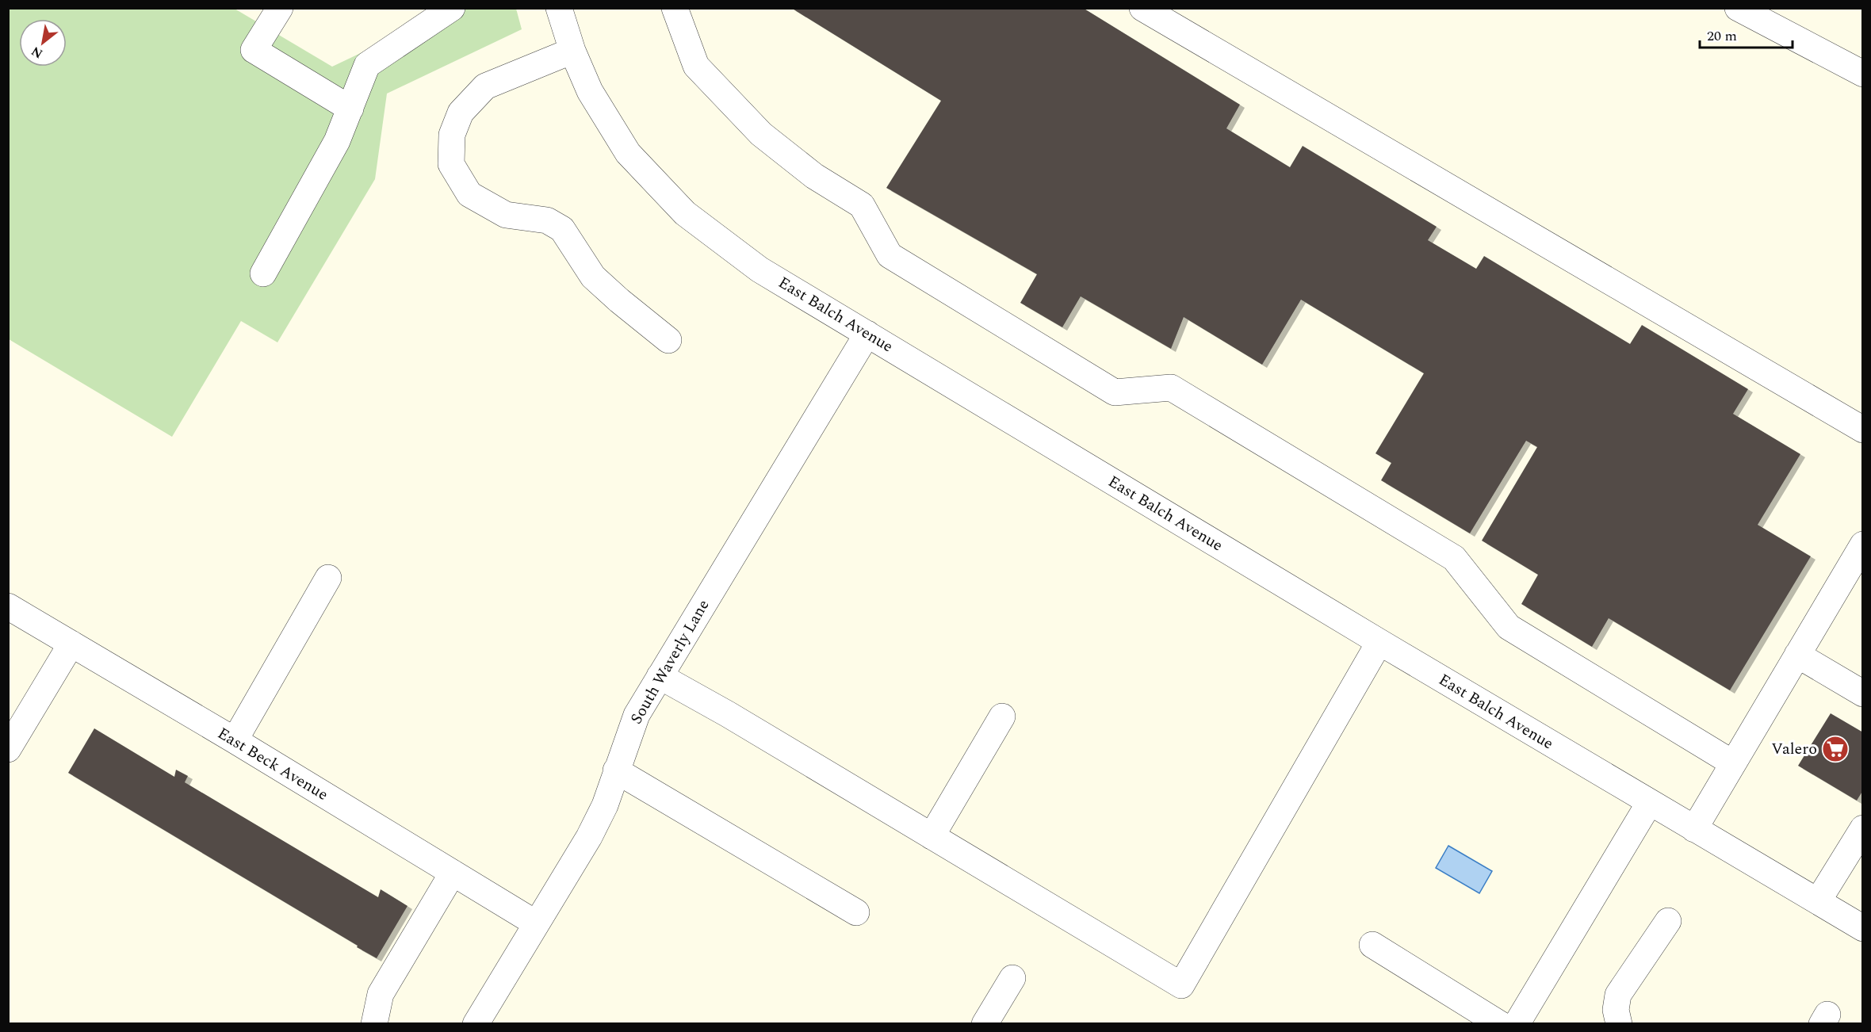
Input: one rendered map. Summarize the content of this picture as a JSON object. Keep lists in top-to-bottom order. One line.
{"streets":{"street":["East Balch Avenue","South Waverly Lane","East Beck Avenue"]},"crossings":[["East Balch Avenue","South Waverly Lane"],["South Waverly Lane","East Beck Avenue"]],"places":{"supermarket":["Valero"]},"scale_bar":"20 m","north":"bottom left"}
